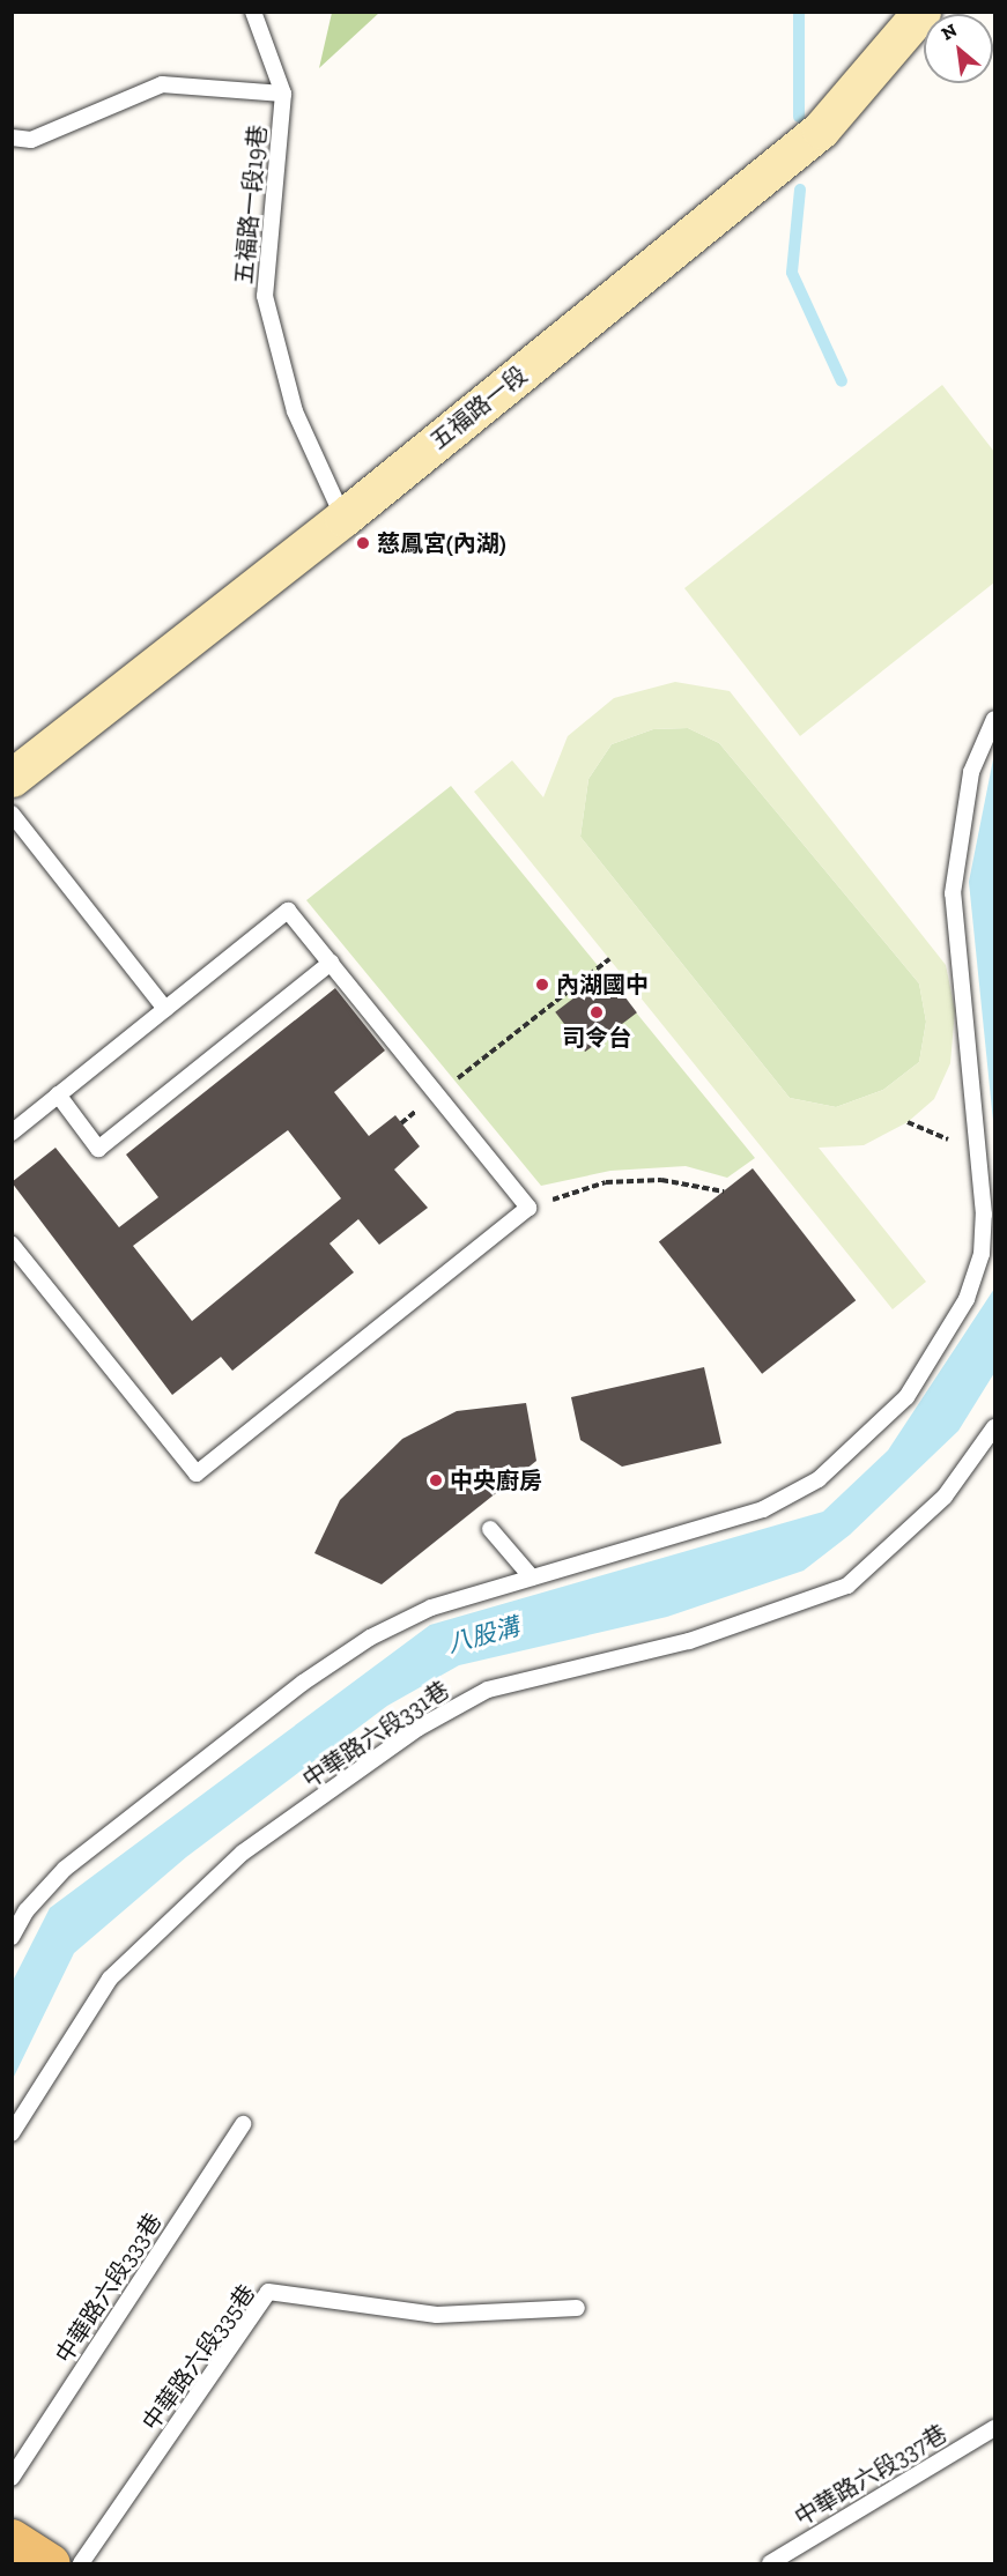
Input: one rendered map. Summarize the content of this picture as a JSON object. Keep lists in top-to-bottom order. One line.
{"streets":{"main road":["五福路一段"],"lane":["五福路一段19巷","中華路六段331巷","中華路六段333巷","中華路六段335巷","中華路六段337巷"]},"crossings":[["五福路一段19巷","五福路一段"]],"water":["八股溝"],"places":["慈鳳宮(內湖)","內湖國中","司令台","中央廚房"],"north":"top left"}
